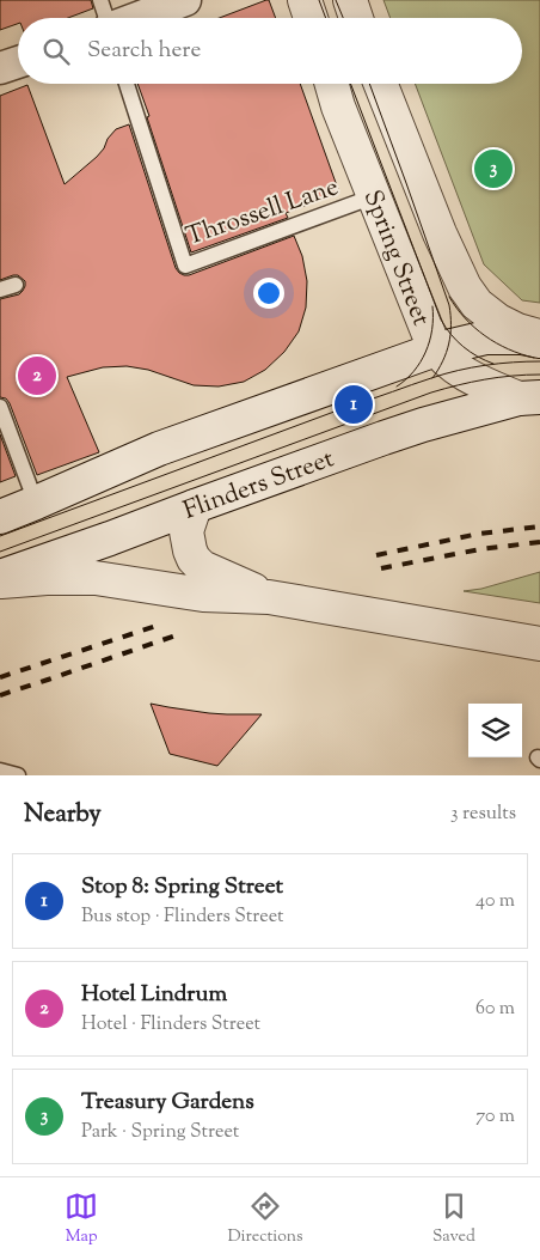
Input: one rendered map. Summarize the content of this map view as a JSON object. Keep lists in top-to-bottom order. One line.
{"streets":{"street":["Spring Street","Flinders Street"],"lane":["Throssell Lane"]},"crossings":[["Throssell Lane","Spring Street"],["Spring Street","Flinders Street"]],"page":{"search":"Search here","pins":["3","2","1"],"heading":["Nearby","3 results"],"list":[{"mark":"1","name":"Stop 8: Spring Street","note":"Bus stop · Flinders Street","value":"40 m"},{"mark":"2","name":"Hotel Lindrum","note":"Hotel · Flinders Street","value":"60 m"},{"mark":"3","name":"Treasury Gardens","note":"Park · Spring Street","value":"70 m"}],"nav":["Map","Directions","Saved"]}}
